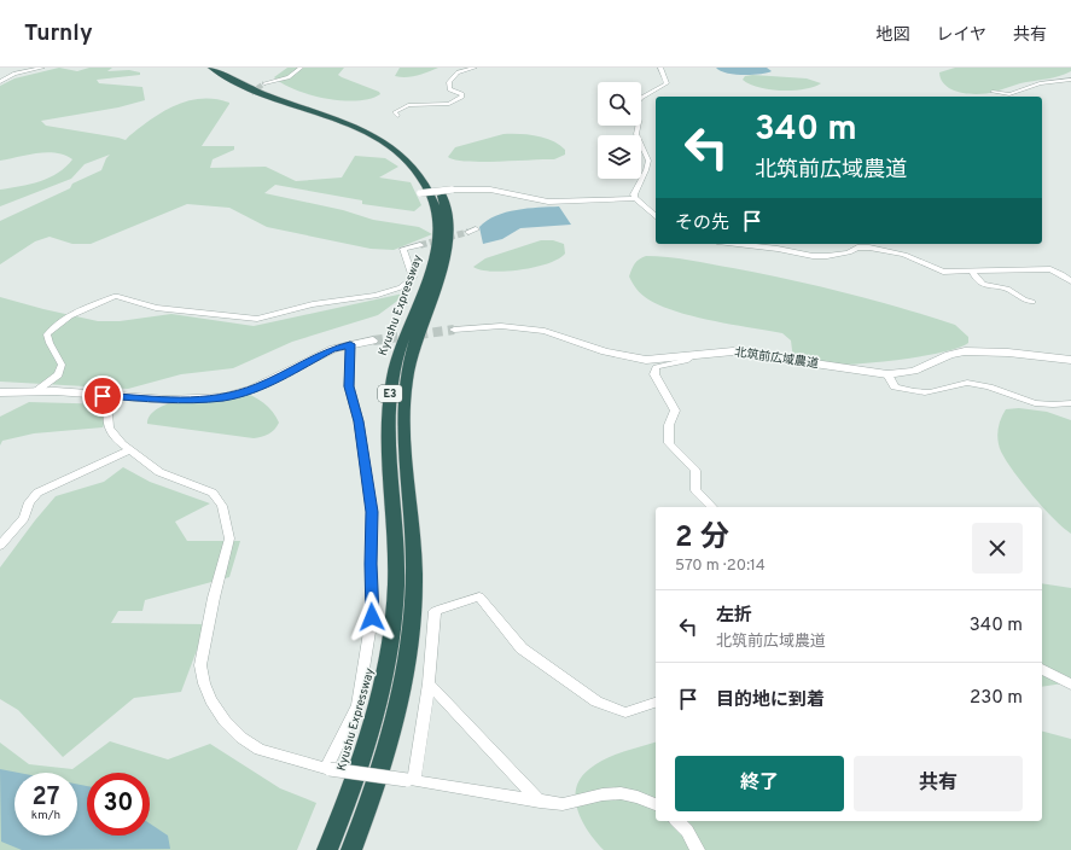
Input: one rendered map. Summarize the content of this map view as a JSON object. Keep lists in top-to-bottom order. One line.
{"streets":{"highway":["Kyushu Expressway","E3"],"street":["北筑前広域農道"]},"page":{"header":"Turnly","nav":["地図","レイヤ","共有"],"turn":["340 m","北筑前広域農道"],"then":"その先","heading":["2 分","570 m · 20:14"],"list":[{"name":"左折","note":"北筑前広域農道","value":"340 m"},{"name":"目的地に到着","value":"230 m"}],"buttons":["終了","共有"],"speed":"27 km/h","limit":"30"}}
